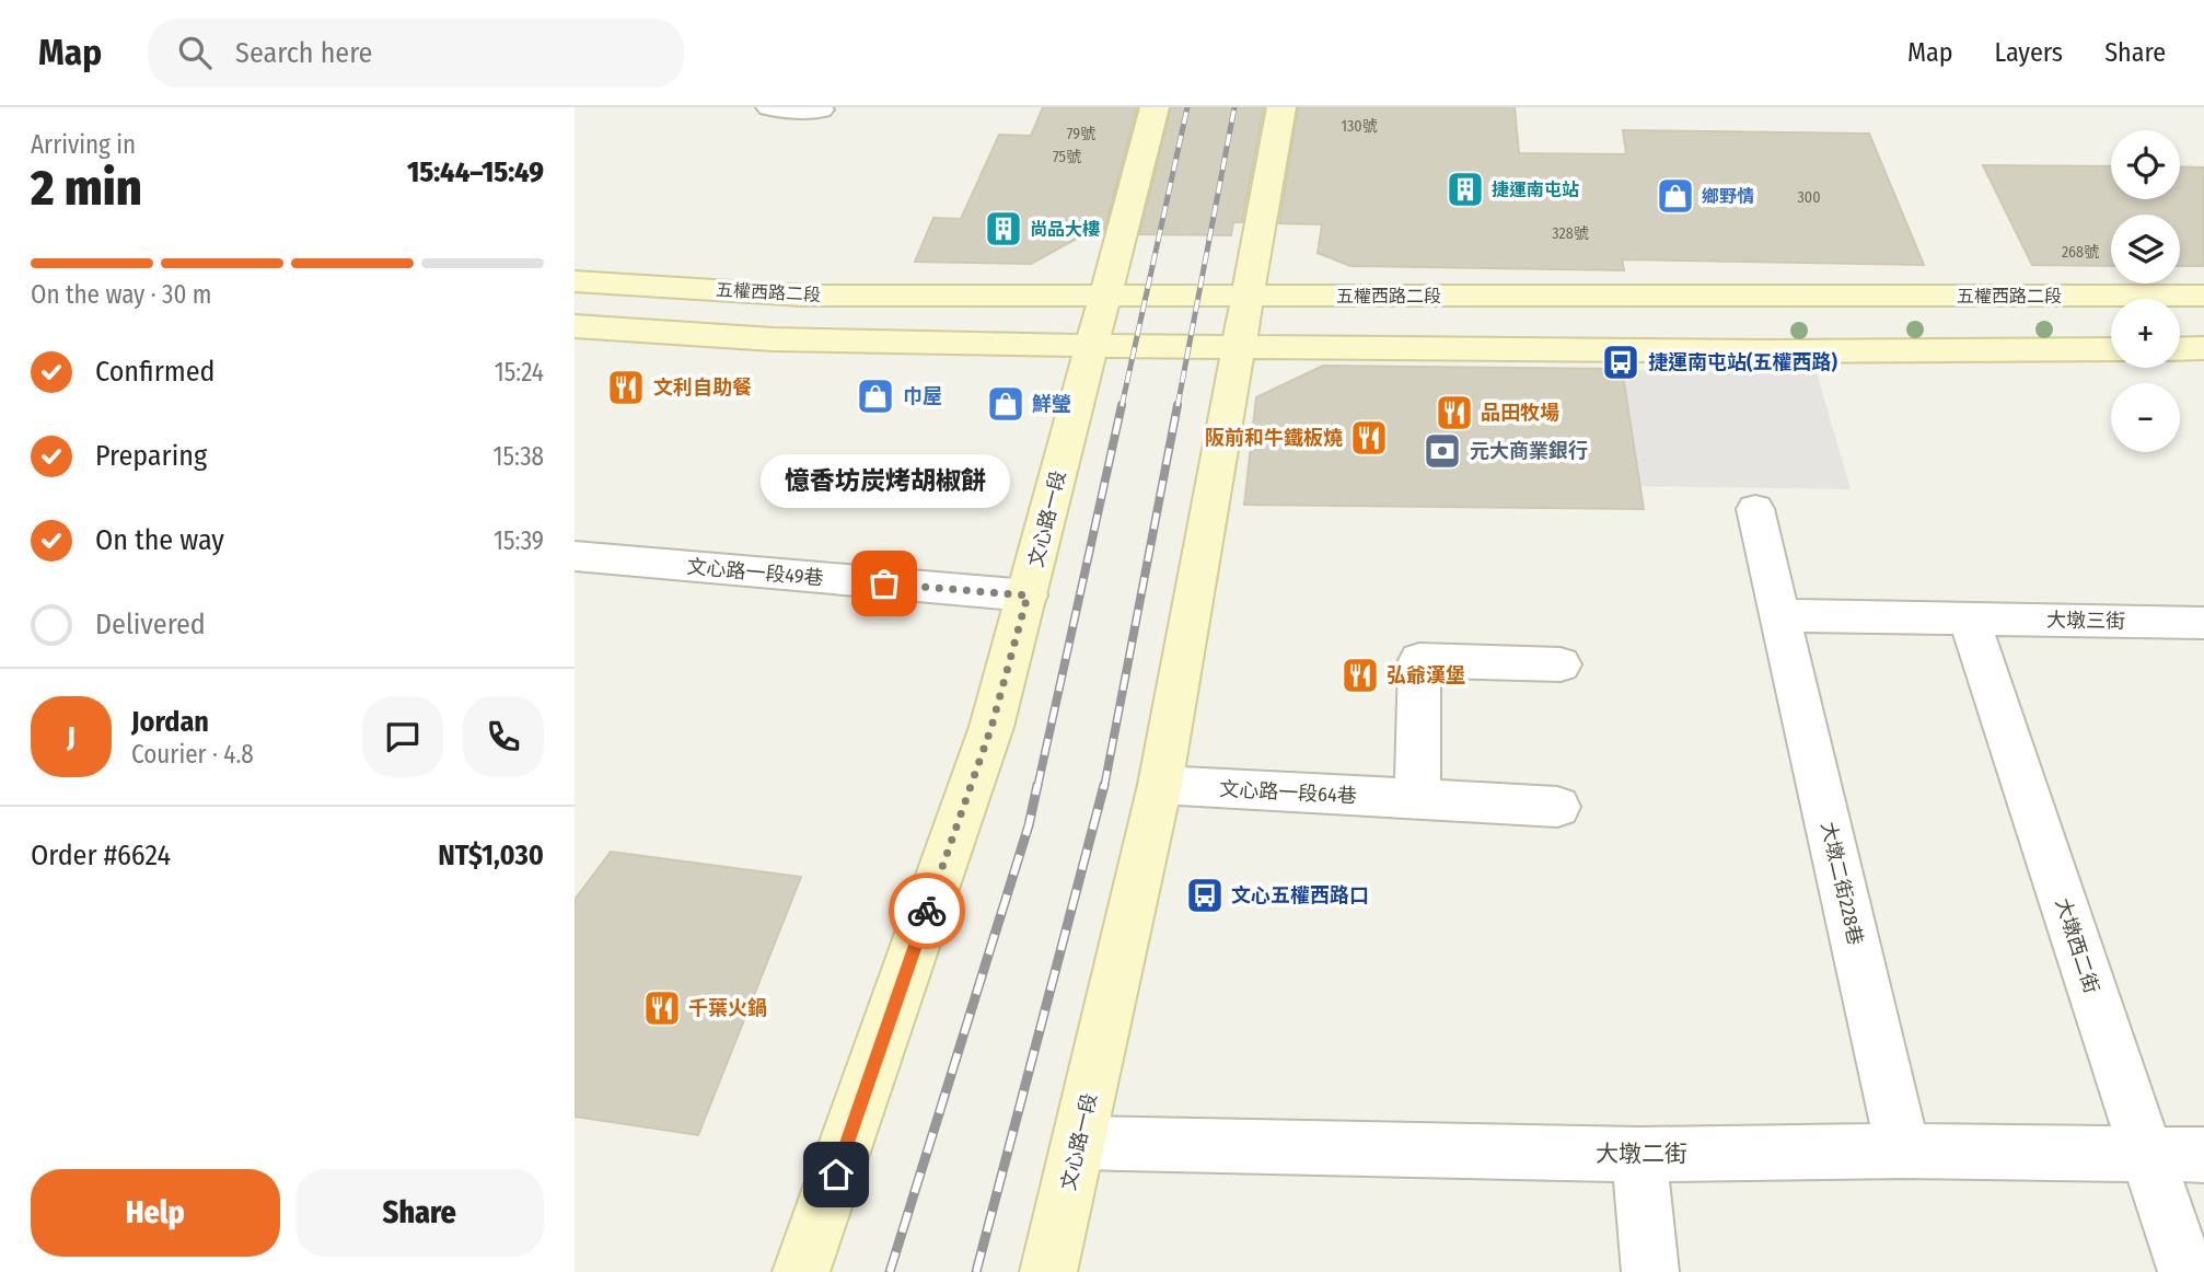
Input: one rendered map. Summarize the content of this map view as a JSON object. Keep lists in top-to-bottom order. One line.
{"streets":{"main road":["五權西路二段","文心路一段"],"street":["文心路一段49巷","大墩三街","文心路一段64巷","大墩二街228巷","大墩西二街","大墩二街"]},"crossings":[["五權西路二段","文心路一段"],["文心路一段","文心路一段49巷"],["文心路一段","文心路一段64巷"],["文心路一段","大墩二街"],["大墩三街","大墩西二街"],["大墩二街228巷","大墩二街"],["大墩西二街","大墩二街"]],"places":{"building":["捷運南屯站","尚品大樓"],"shop":["鄉野情","巾屋","鮮瑩"],"bus stop":["捷運南屯站(五權西路)","文心五權西路口"],"restaurant":["文利自助餐","品田牧場","阪前和牛鐵板燒","弘爺漢堡","千葉火鍋"],"bank":["元大商業銀行"],"other":["憶香坊炭烤胡椒餅"]},"house_numbers":["130號","79號","75號","300","328號","268號"],"page":{"header":"Map","search":"Search here","nav":["Map","Layers","Share"],"heading":["2 min","Arriving in","15:44–15:49"],"panel":["Jordan","Courier · 4.8","Order #6624","NT$1,030"],"map_buttons":["+","−"],"bar":"On the way · 30 m","list":[["Confirmed","15:24"],["Preparing","15:38"],["On the way","15:39"],"Delivered"],"bubble":"憶香坊炭烤胡椒餅","round":"J","buttons":["Help","Share"]}}
